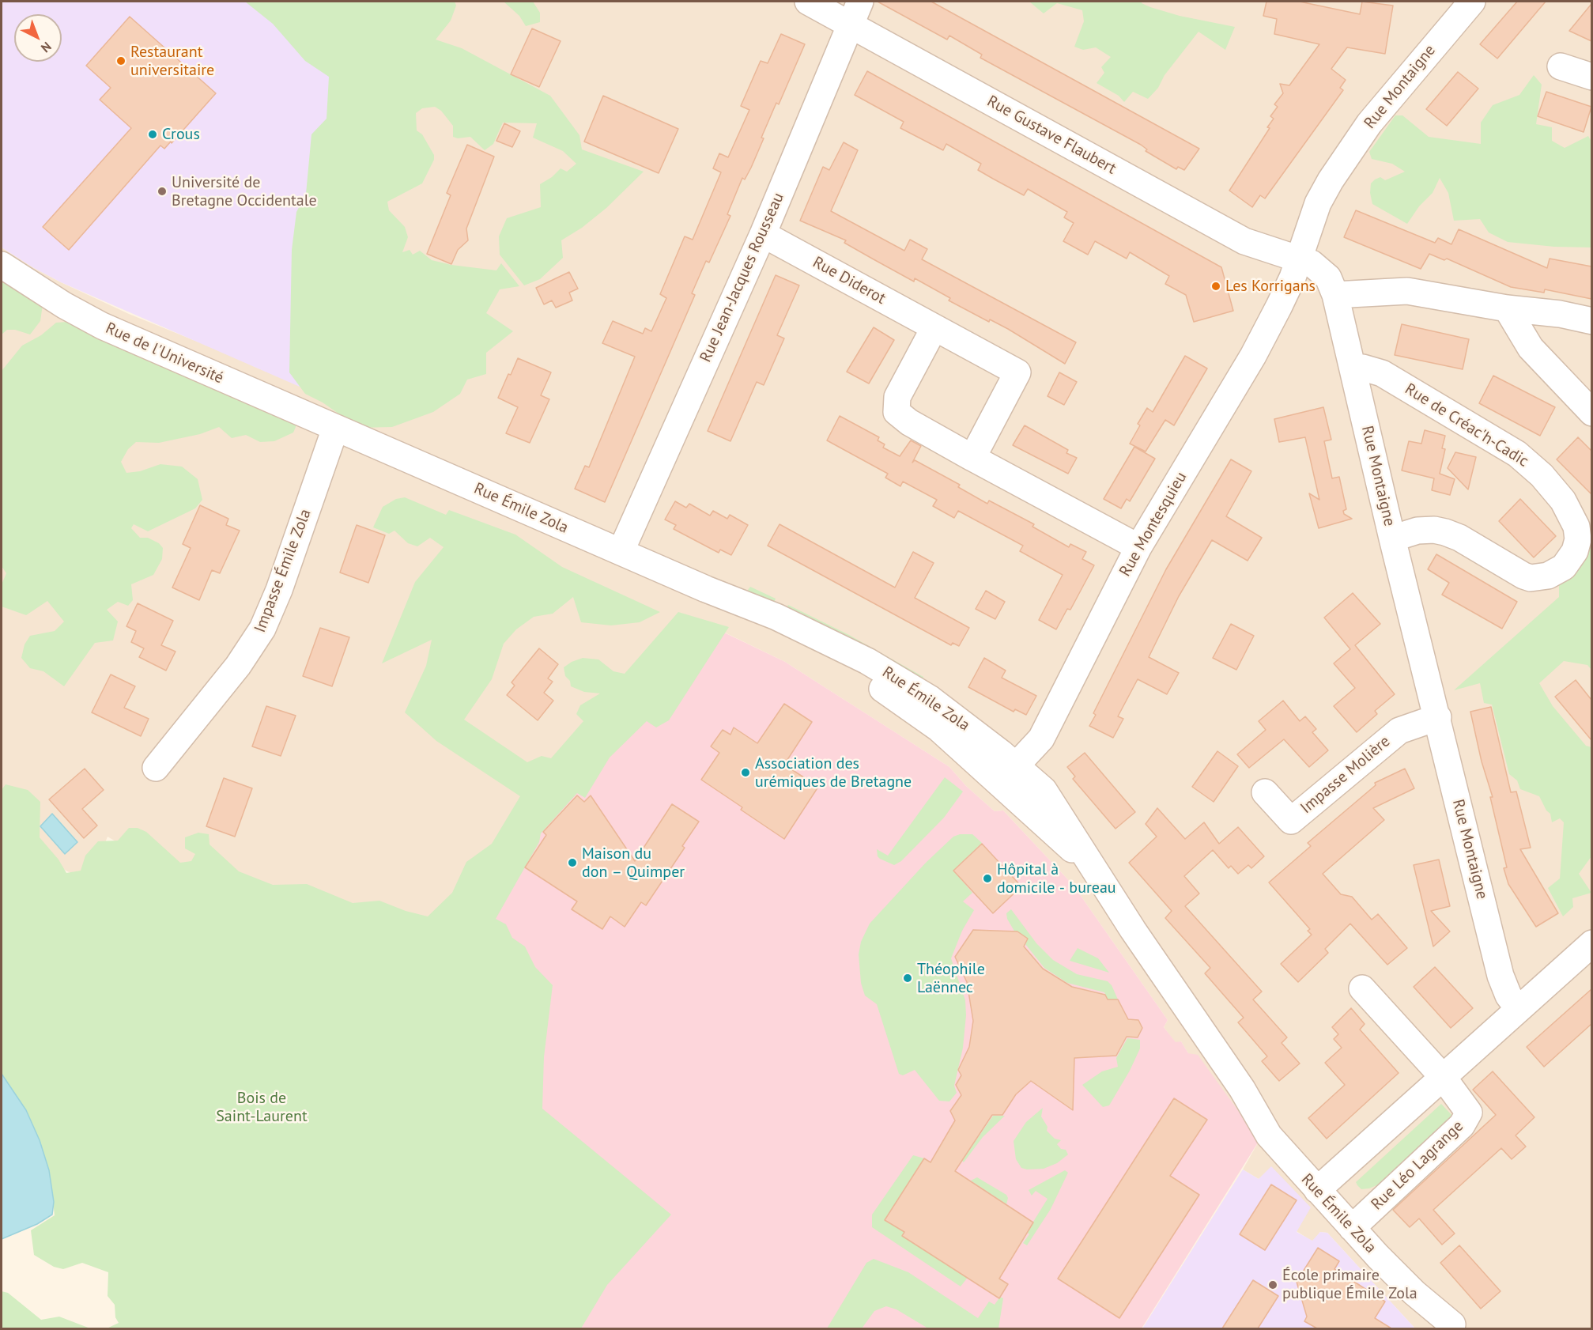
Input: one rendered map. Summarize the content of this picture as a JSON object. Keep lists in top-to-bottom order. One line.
{"streets":{"street":["Rue Montaigne","Rue Gustave Flaubert","Rue Jean-Jacques Rousseau","Rue Diderot","Rue de l'Université","Rue de Créac'h-Cadic","Rue Émile Zola","Rue Montesquieu","Impasse Émile Zola","Impasse Molière","Rue Léo Lagrange"]},"crossings":[["Rue Montaigne","Rue Gustave Flaubert"],["Rue Montaigne","Rue de Créac'h-Cadic"],["Rue Montaigne","Rue Montesquieu"],["Rue Montaigne","Impasse Molière"],["Rue Gustave Flaubert","Rue Jean-Jacques Rousseau"],["Rue Gustave Flaubert","Rue Montesquieu"],["Rue Jean-Jacques Rousseau","Rue Diderot"],["Rue Jean-Jacques Rousseau","Rue Émile Zola"],["Rue de l'Université","Rue Émile Zola"],["Rue de l'Université","Impasse Émile Zola"],["Rue Émile Zola","Rue Montesquieu"],["Rue Émile Zola","Impasse Émile Zola"],["Rue Émile Zola","Rue Léo Lagrange"]],"parks":["Bois de Saint-Laurent"],"places":["Restaurant universitaire","Crous","Université de Bretagne Occidentale","Les Korrigans","Association des urémiques de Bretagne","Maison du don – Quimper","Hôpital à domicile - bureau","Théophile Laënnec","École primaire publique Émile Zola"],"north":"bottom right"}
